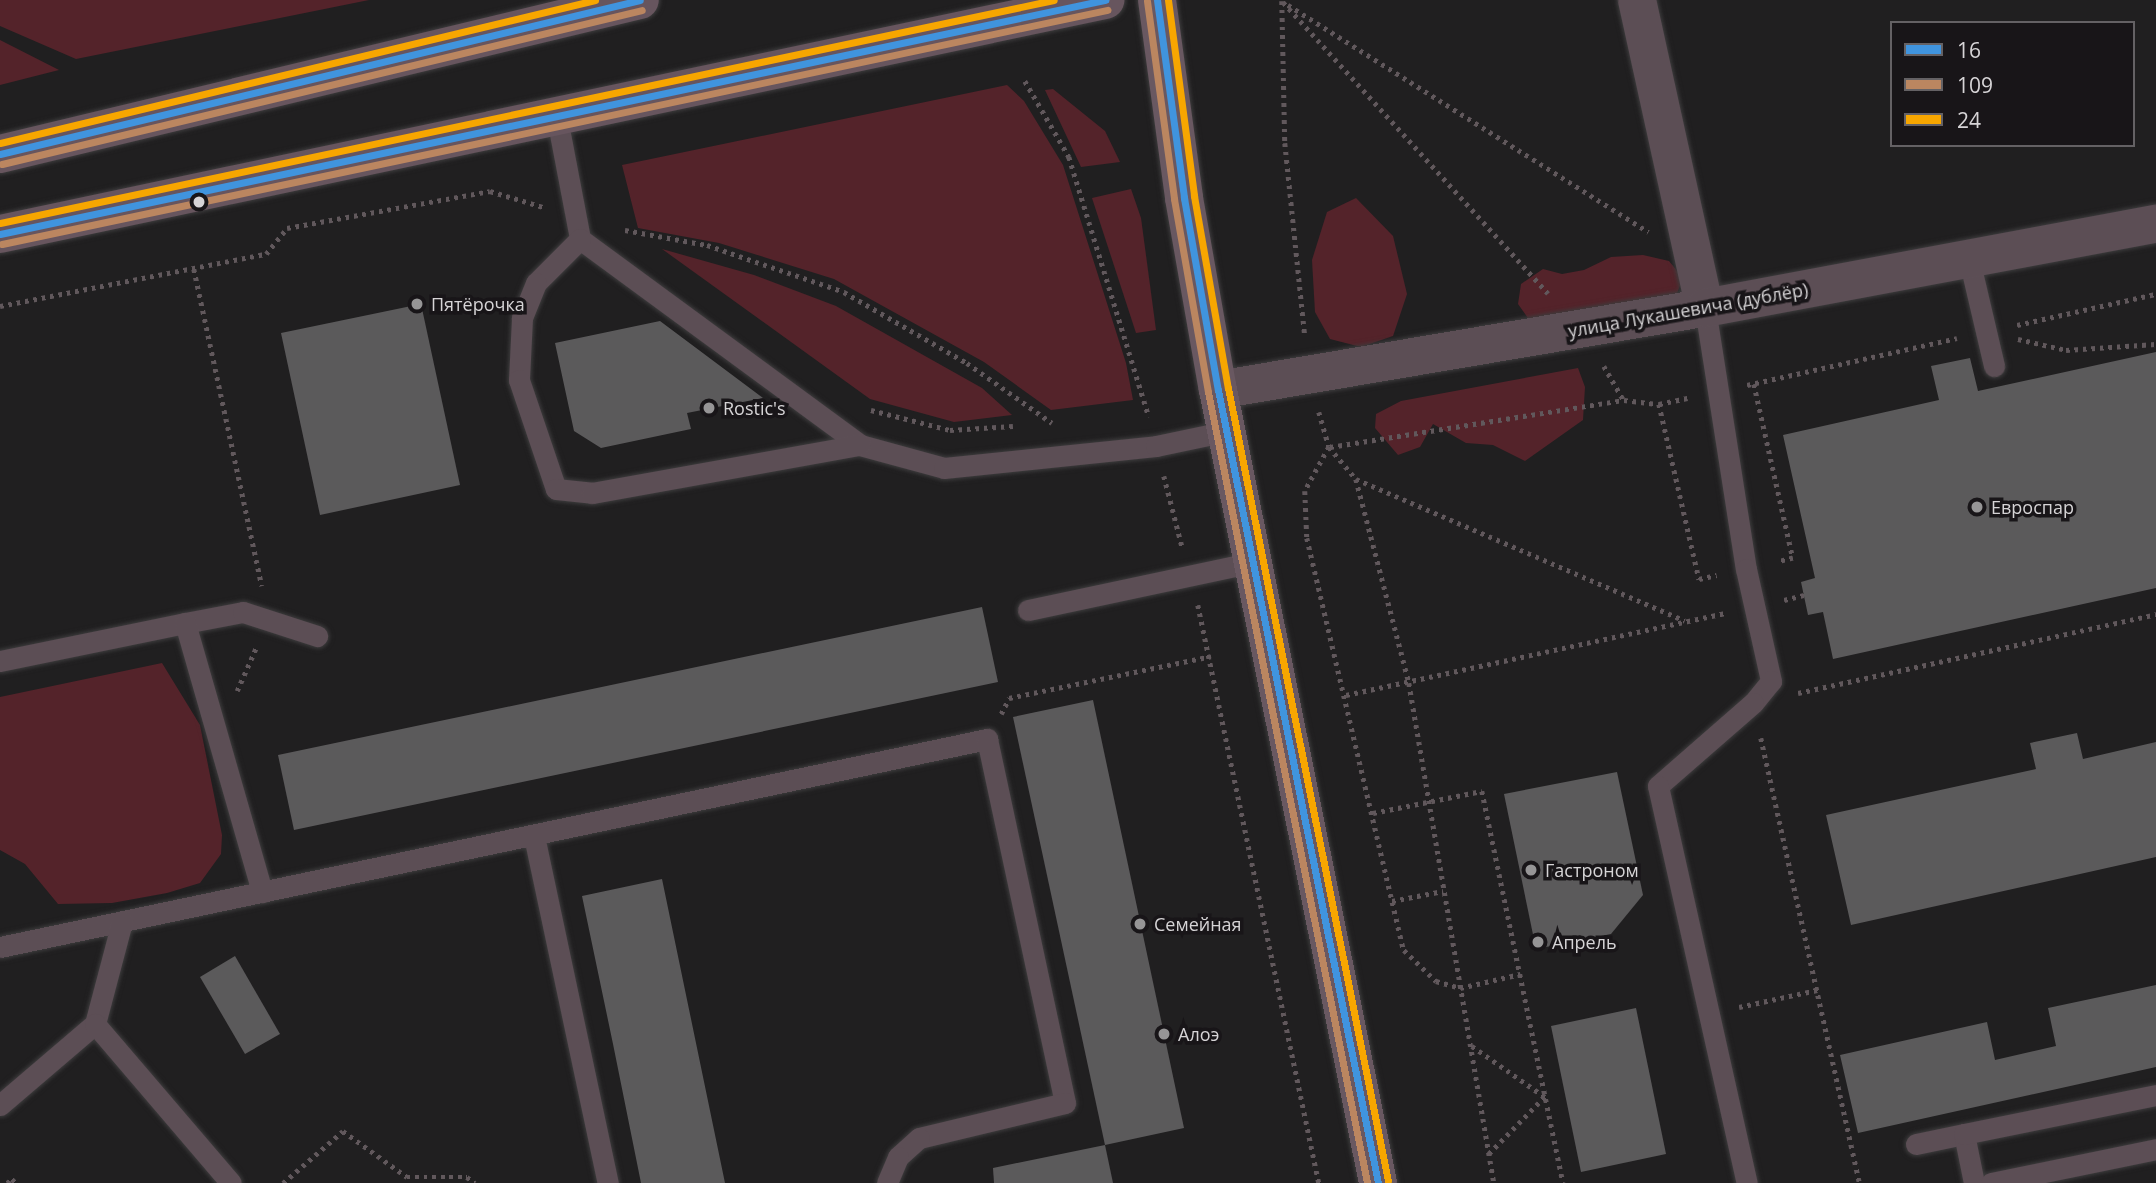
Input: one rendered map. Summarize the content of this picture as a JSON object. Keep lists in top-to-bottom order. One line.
{"streets":{"street":["улица Лукашевича (дублёр)"]},"places":["Пятёрочка","Rostic's","Евроспар","Гастроном","Семейная","Апрель","Алоэ"],"lines":["transit line 16","transit line 24","transit line 109"],"legend":["16","109","24"]}
